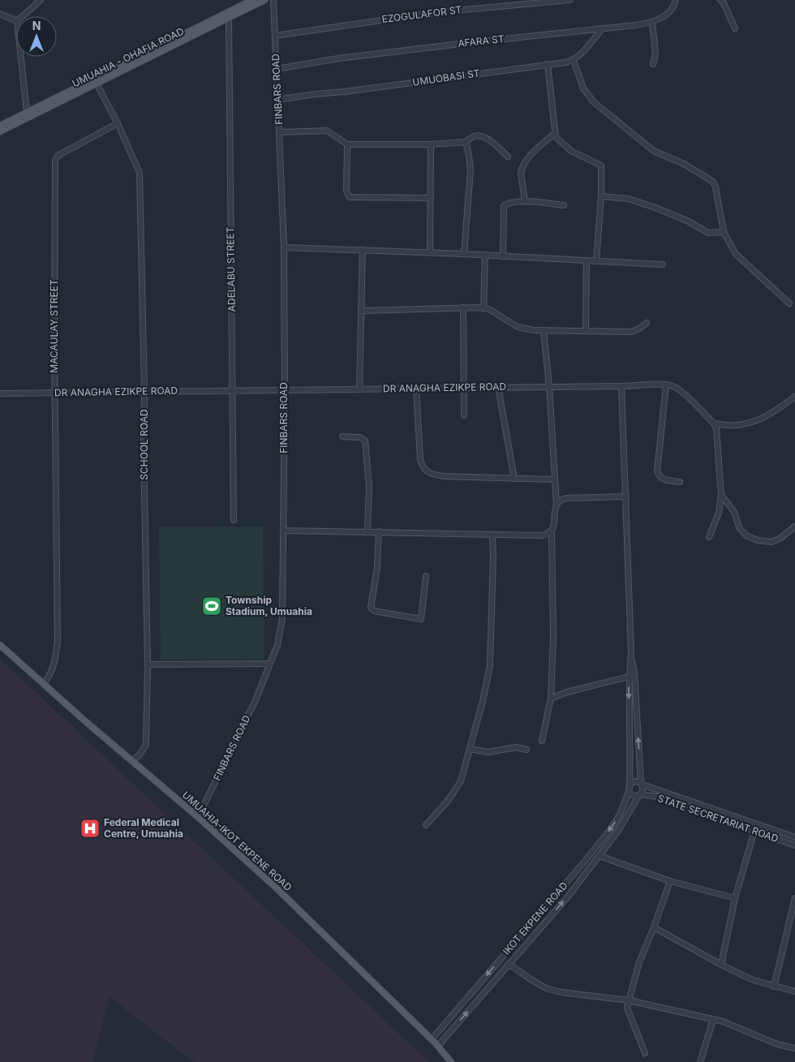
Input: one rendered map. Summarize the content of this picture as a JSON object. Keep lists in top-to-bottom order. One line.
{"streets":{"main road":["UMUAHIA - OHAFIA ROAD","UMUAHIA-IKOT EKPENE ROAD"],"street":["EZOGULAFOR ST","AFARA ST","UMUOBASI ST","FINBARS ROAD","ADELABU STREET","MACAULAY STREET","DR ANAGHA EZIKPE ROAD","SCHOOL ROAD","STATE SECRETARIAT ROAD","IKOT EKPENE ROAD"]},"crossings":[["EZOGULAFOR ST","FINBARS ROAD"],["AFARA ST","FINBARS ROAD"],["UMUAHIA - OHAFIA ROAD","ADELABU STREET"],["UMUAHIA - OHAFIA ROAD","SCHOOL ROAD"],["UMUOBASI ST","FINBARS ROAD"],["FINBARS ROAD","DR ANAGHA EZIKPE ROAD"],["FINBARS ROAD","UMUAHIA-IKOT EKPENE ROAD"],["ADELABU STREET","DR ANAGHA EZIKPE ROAD"],["MACAULAY STREET","DR ANAGHA EZIKPE ROAD"],["MACAULAY STREET","SCHOOL ROAD"],["MACAULAY STREET","UMUAHIA-IKOT EKPENE ROAD"],["DR ANAGHA EZIKPE ROAD","SCHOOL ROAD"],["SCHOOL ROAD","UMUAHIA-IKOT EKPENE ROAD"],["STATE SECRETARIAT ROAD","IKOT EKPENE ROAD"],["UMUAHIA-IKOT EKPENE ROAD","IKOT EKPENE ROAD"]],"places":{"sports":["Township Stadium, Umuahia"],"hospital":["Federal Medical Centre, Umuahia"]},"north":"top"}
